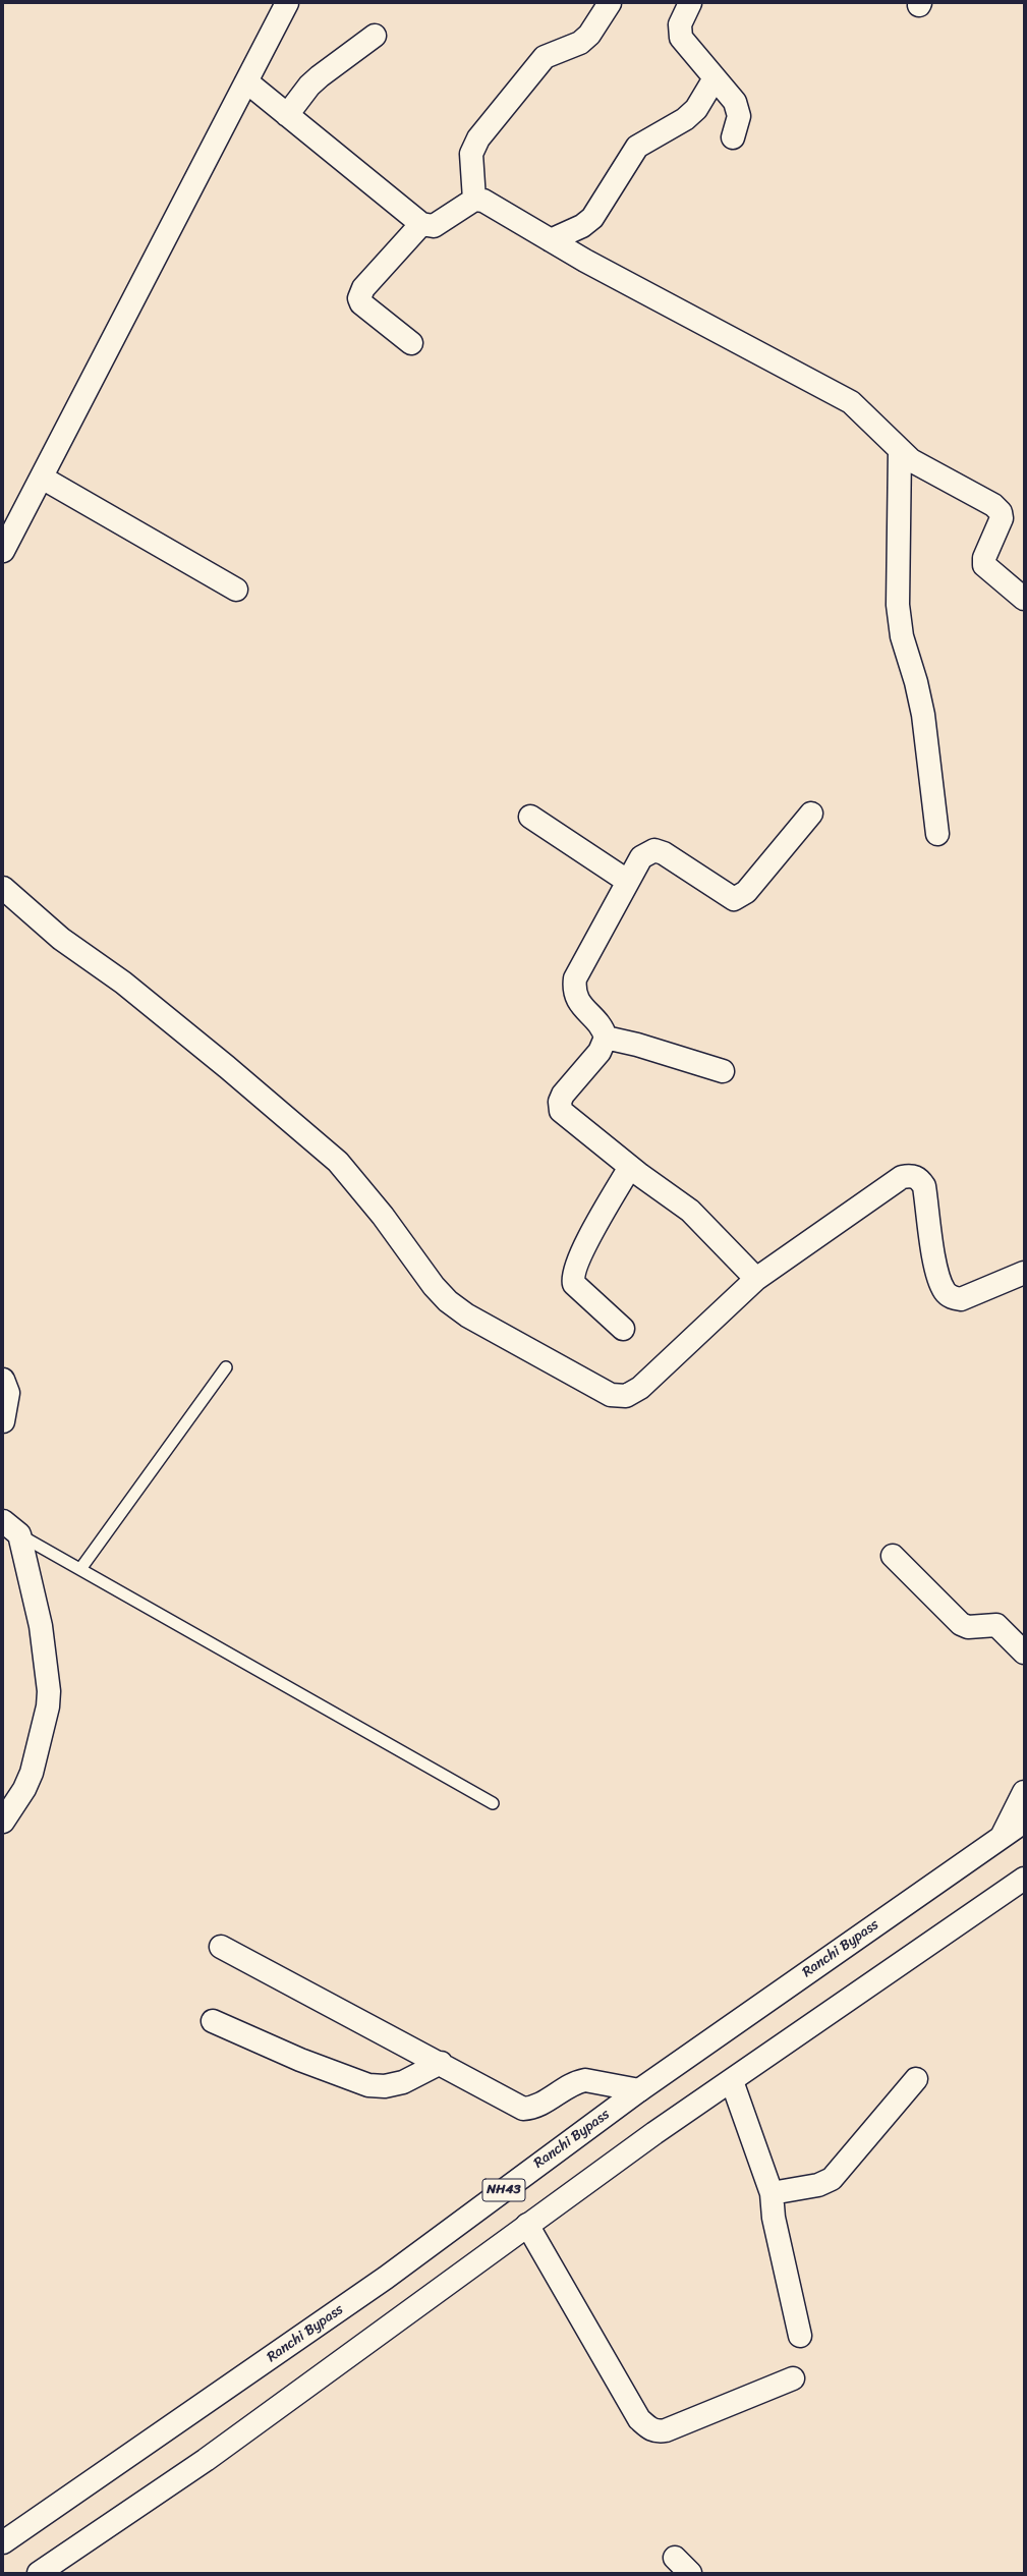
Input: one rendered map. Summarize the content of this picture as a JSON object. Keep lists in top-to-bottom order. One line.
{"streets":{"main road":["Ranchi Bypass","NH43"]},"crossings":[["Ranchi Bypass","NH43"]]}
